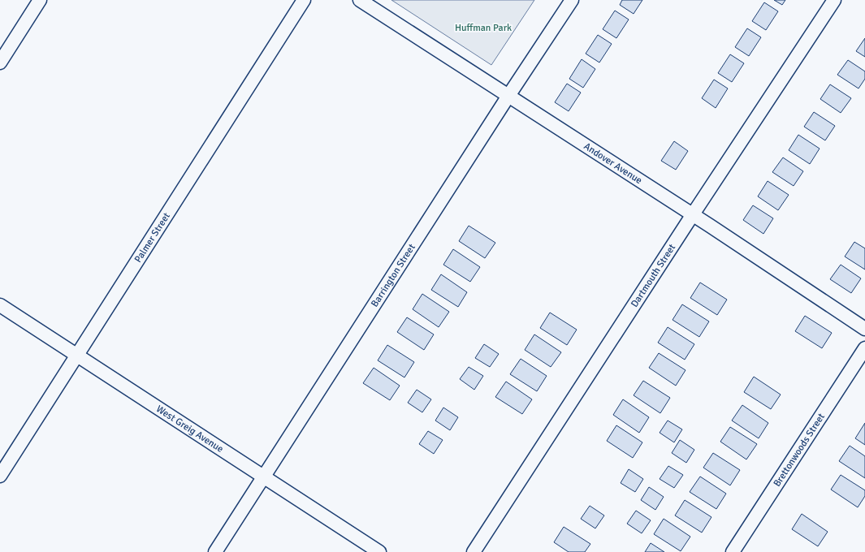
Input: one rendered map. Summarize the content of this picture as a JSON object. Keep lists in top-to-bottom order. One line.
{"streets":{"street":["Andover Avenue","Palmer Street","Dartmouth Street","Barrington Street","West Greig Avenue","Brettonwoods Street"]},"crossings":[["Andover Avenue","Dartmouth Street"],["Andover Avenue","Barrington Street"],["Palmer Street","West Greig Avenue"],["Barrington Street","West Greig Avenue"]],"parks":["Huffman Park"]}
